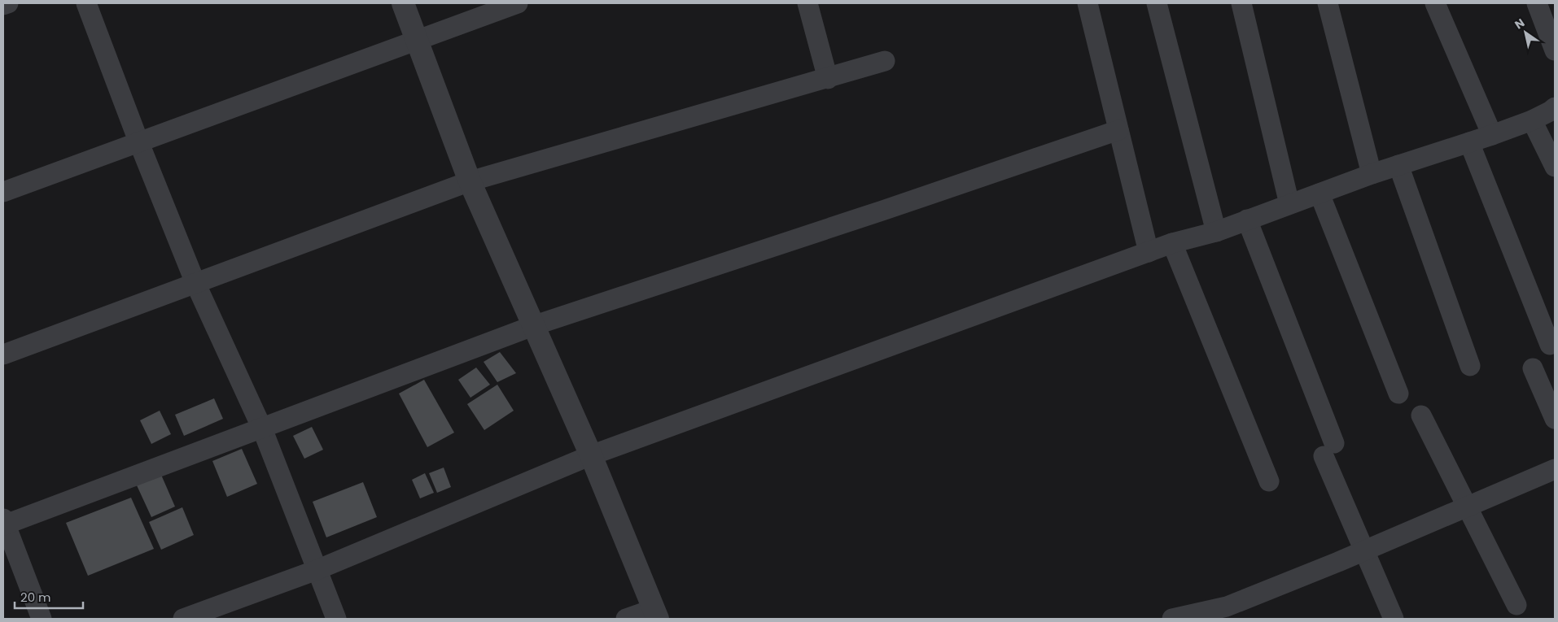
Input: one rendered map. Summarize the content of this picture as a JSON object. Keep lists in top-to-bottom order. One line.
{"scale_bar":"20 m","north":"top left"}
